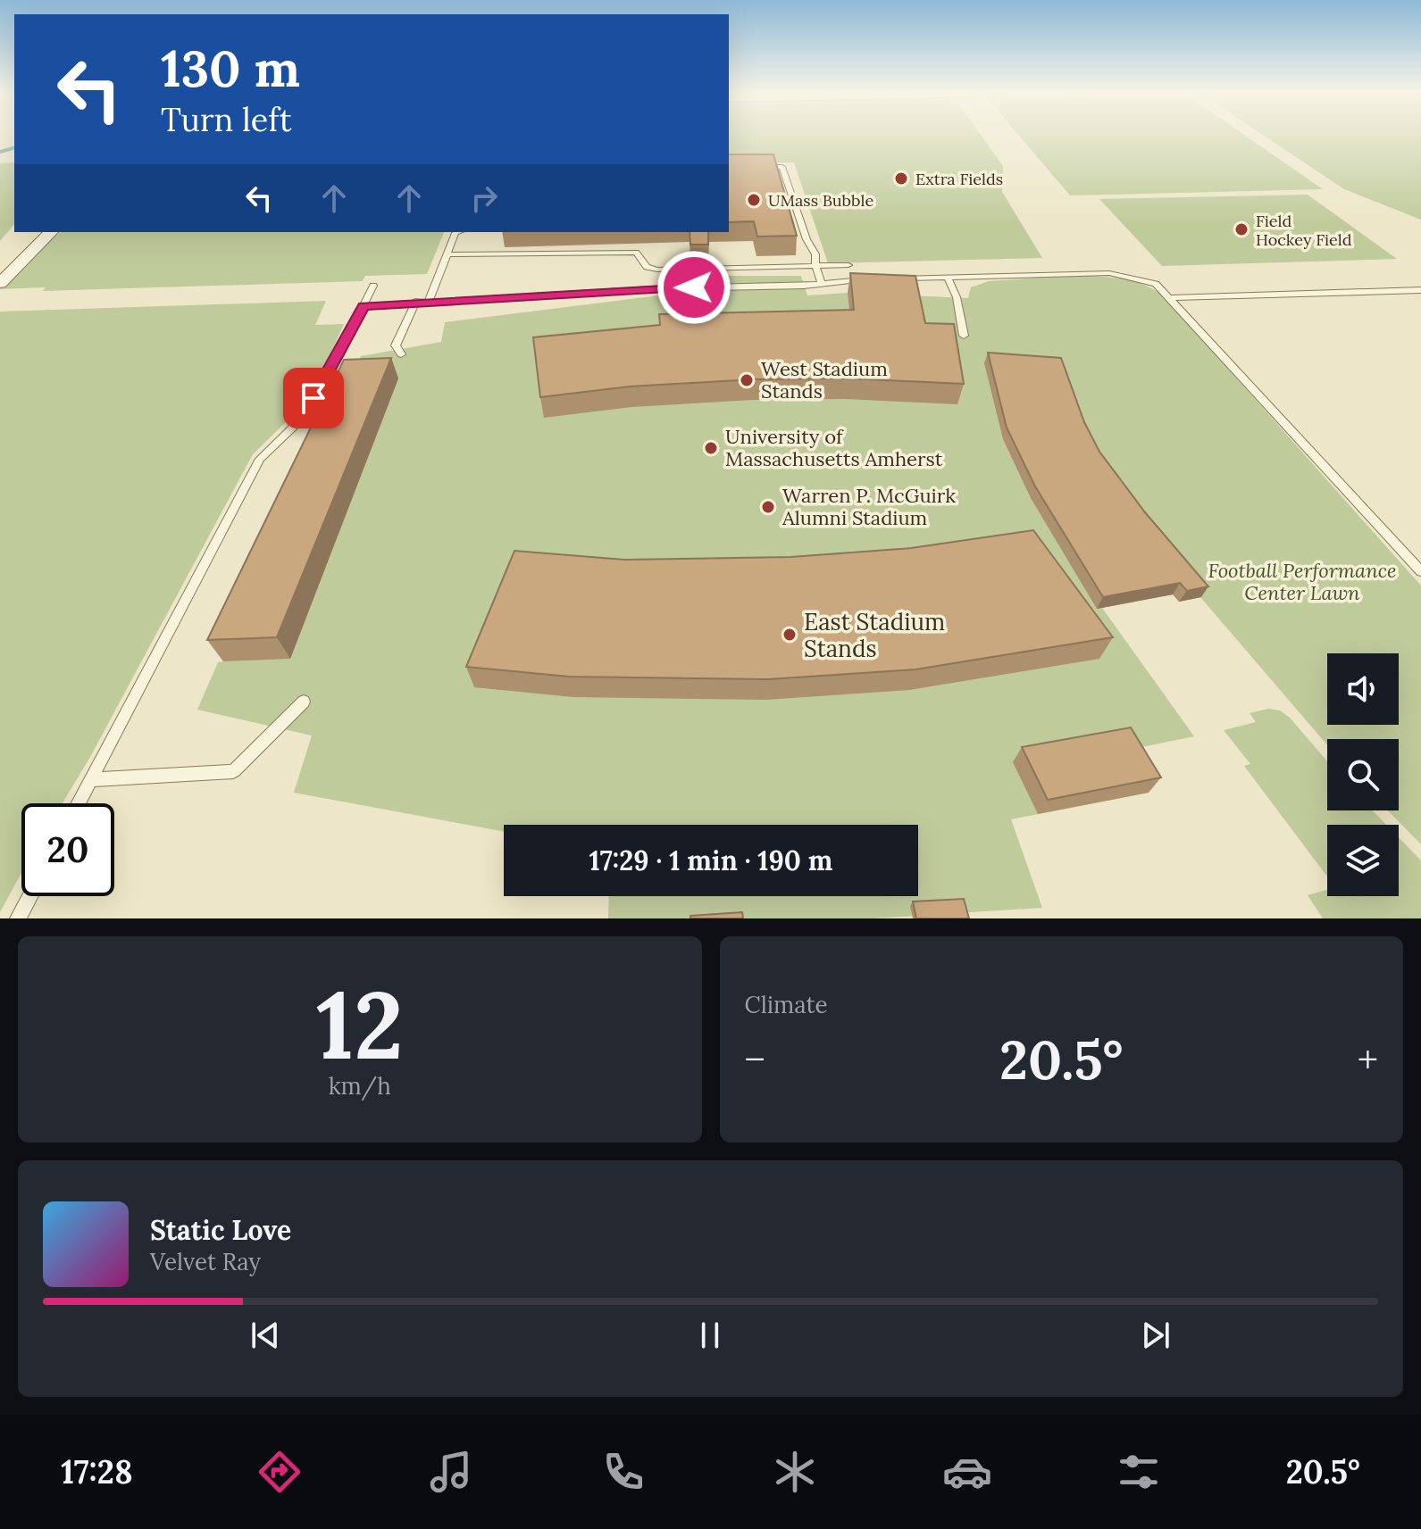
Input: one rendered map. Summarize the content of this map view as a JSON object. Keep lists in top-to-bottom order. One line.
{"parks":["Football Performance Center Lawn"],"places":["Extra Fields","UMass Bubble","Field Hockey Field","West Stadium Stands","University of Massachusetts Amherst","Warren P. McGuirk Alumni Stadium","East Stadium Stands"],"page":{"turn":["130 m","Turn left"],"limit":"20","trip":"17:29 · 1 min · 190 m","tile":[["12","km/h"],"Climate"],"heat":["−","20.5°","+"],"song":["Static Love","Velvet Ray"],"tabs":["17:28","20.5°"]}}
